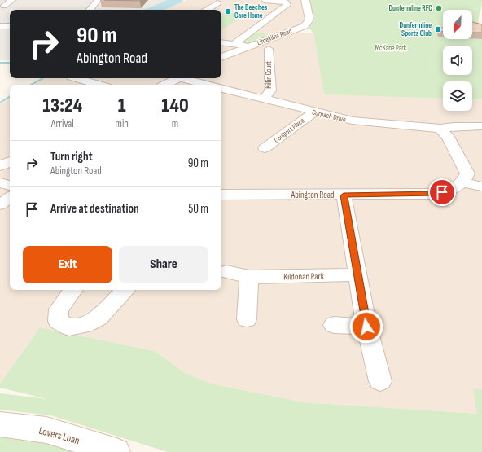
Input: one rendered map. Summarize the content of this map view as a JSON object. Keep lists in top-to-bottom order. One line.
{"streets":{"main road":["Limekilns Road","Lovers Loan"],"street":["Killin Court","Corpach Drive","Coulport Place","Abington Road","Kildonan Park"]},"crossings":[["Killin Court","Corpach Drive"],["Corpach Drive","Coulport Place"]],"parks":["McKane Park"],"places":["Dunfermline RFC","The Beeches Care Home","Dunfermline Sports Club"],"north":"bottom left","page":{"turn":["90 m","Abington Road"],"eta":["13:24","Arrival","1","min","140","m"],"list":[{"name":"Turn right","note":"Abington Road","value":"90 m"},{"name":"Arrive at destination","value":"50 m"}],"buttons":["Exit","Share"]}}
